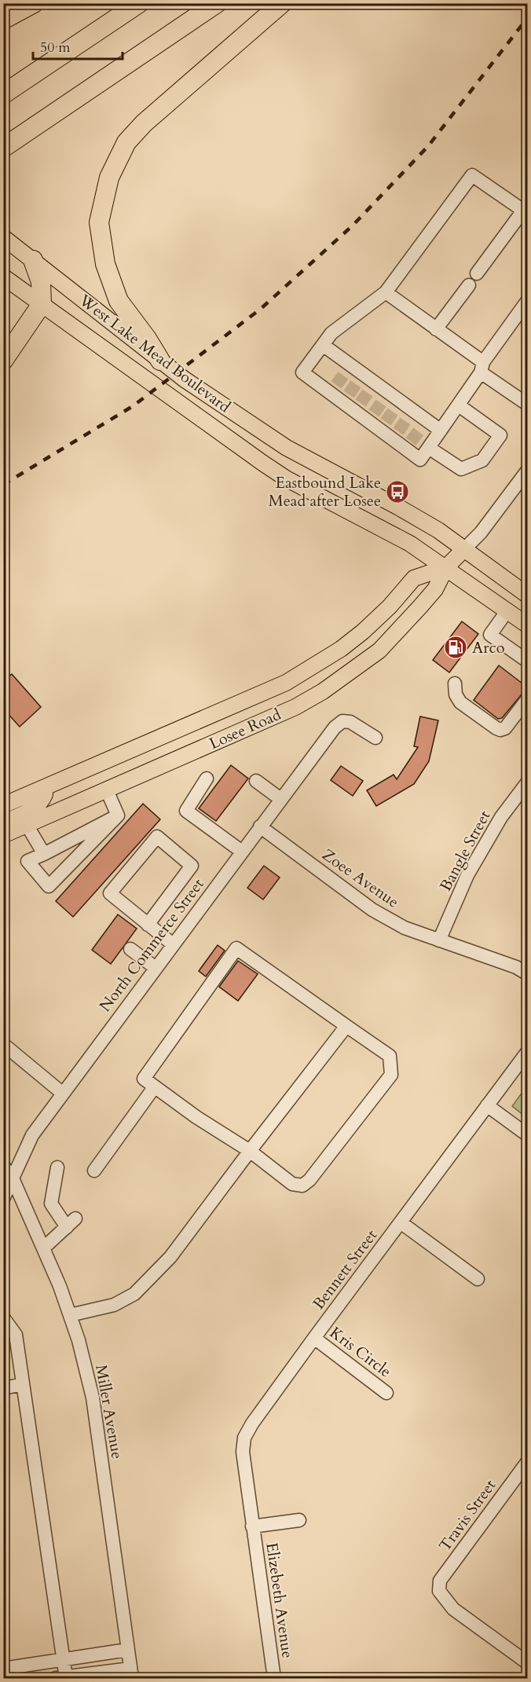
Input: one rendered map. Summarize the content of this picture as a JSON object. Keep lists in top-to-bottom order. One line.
{"streets":{"main road":["West Lake Mead Boulevard","Losee Road"],"street":["Bangle Street","Zoee Avenue","North Commerce Street","Bennett Street","Kris Circle","Miller Avenue","Travis Street","Elizebeth Avenue"]},"crossings":[["West Lake Mead Boulevard","Losee Road"],["Bangle Street","Zoee Avenue"],["Zoee Avenue","North Commerce Street"],["North Commerce Street","Miller Avenue"],["Bennett Street","Kris Circle"],["Bennett Street","Elizebeth Avenue"]],"places":{"bus stop":["Eastbound Lake Mead after Losee"],"fuel station":["Arco"]},"scale_bar":"50 m"}
